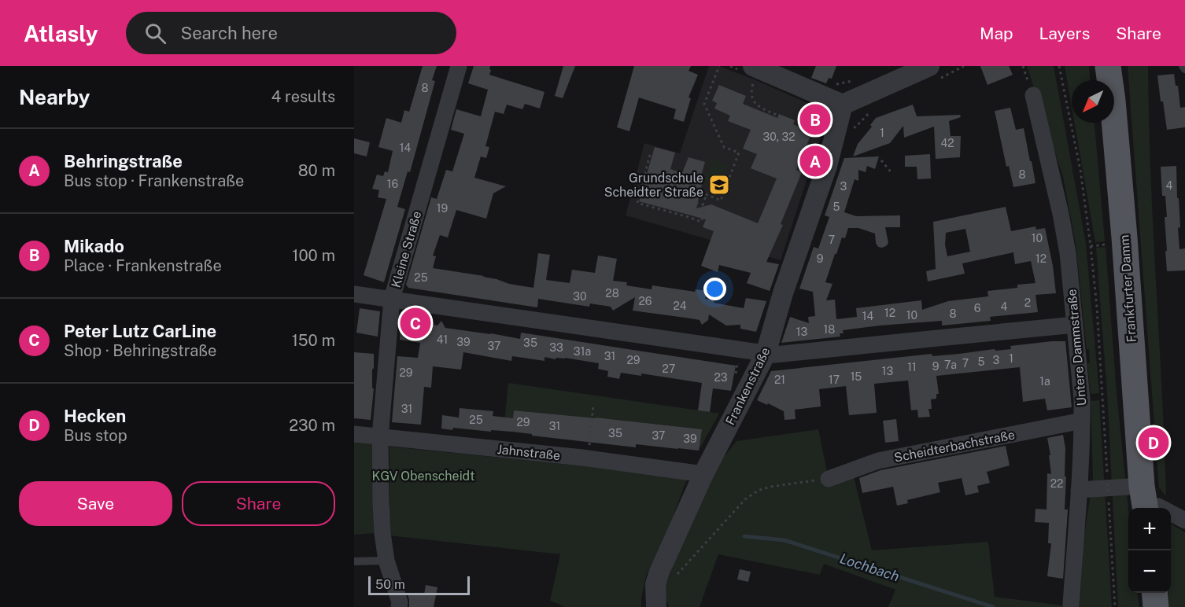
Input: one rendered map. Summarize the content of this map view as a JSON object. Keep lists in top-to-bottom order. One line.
{"streets":{"main road":["Frankfurter Damm"],"street":["Kleine Straße","Untere Dammstraße","Frankenstraße","Scheidterbachstraße","Jahnstraße"]},"crossings":[["Kleine Straße","Jahnstraße"],["Untere Dammstraße","Scheidterbachstraße"],["Frankenstraße","Jahnstraße"]],"water":["Lochbach"],"parks":["KGV Obenscheidt"],"places":{"school or university":["Grundschule Scheidter Straße"]},"house_numbers":["8","1","30, 32","42","14","8","16","4","3","5","19","10","7","9","12","25","28","30","26","2","24","4","6","12","8","10","14","18","13","41","39","35","37","33","31a","31","1","29","3","5","7","7a","9","11","27","13","29","15","23","21","17","1a","31","25","29","31","35","37","39","22"],"scale_bar":"50 m","north":"bottom left","page":{"header":"Atlasly","search":"Search here","nav":["Map","Layers","Share"],"heading":["Nearby","4 results"],"pins":["B","A","C","D"],"list":[{"mark":"A","name":"Behringstraße","note":"Bus stop · Frankenstraße","value":"80 m"},{"mark":"B","name":"Mikado","note":"Place · Frankenstraße","value":"100 m"},{"mark":"C","name":"Peter Lutz CarLine","note":"Shop · Behringstraße","value":"150 m"},{"mark":"D","name":"Hecken","note":"Bus stop","value":"230 m"}],"buttons":["Save","Share"],"map_buttons":["+","−"],"scale":"50 m"}}
